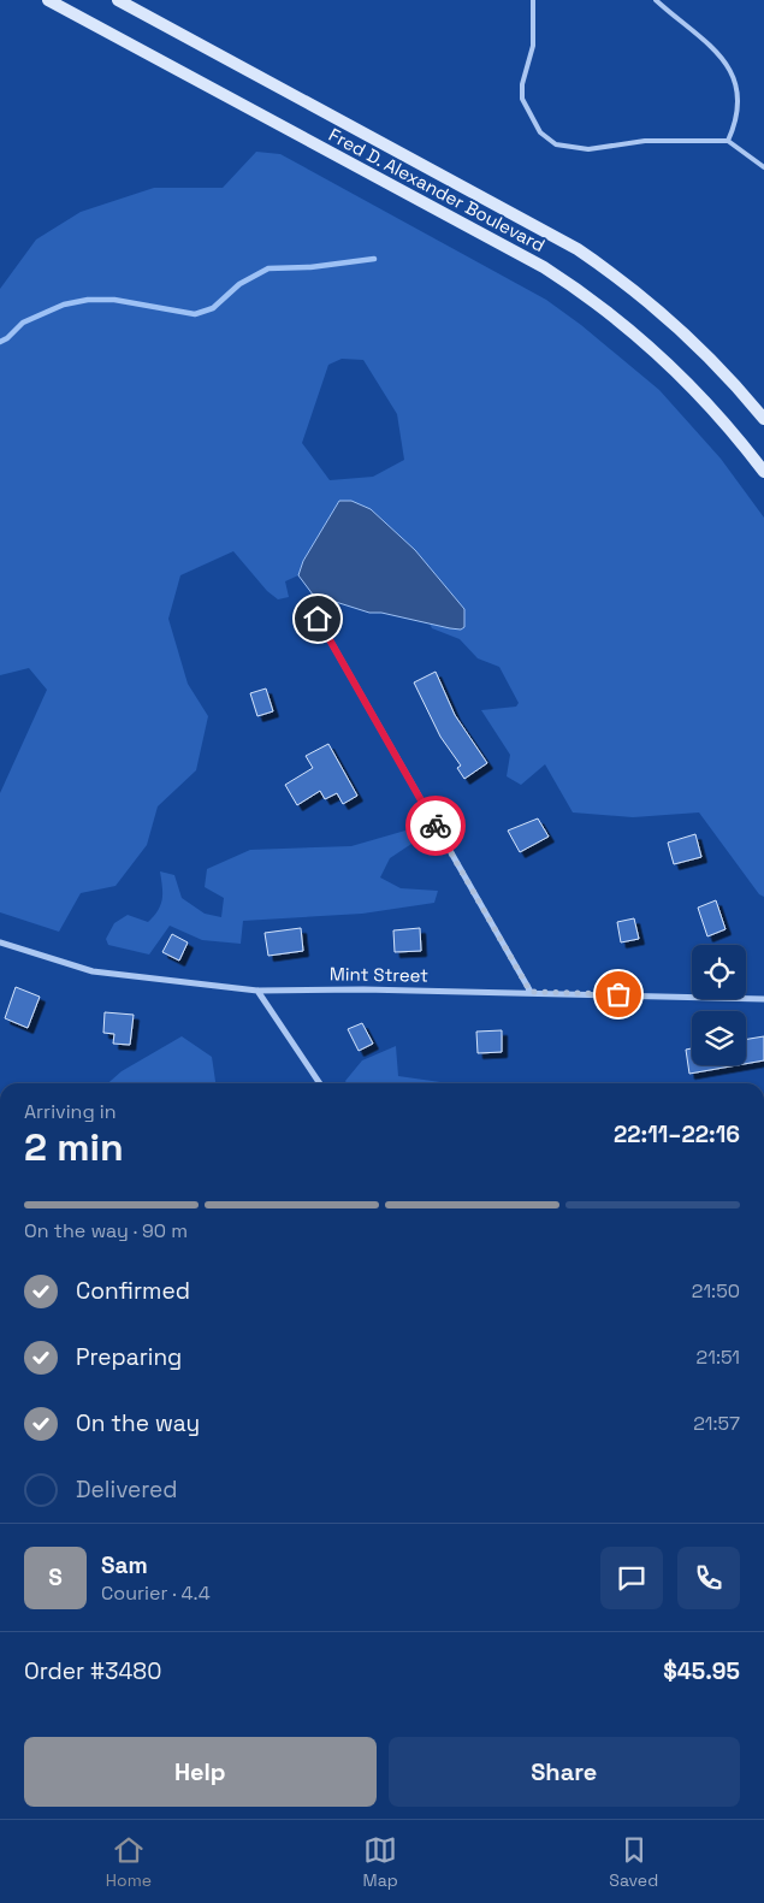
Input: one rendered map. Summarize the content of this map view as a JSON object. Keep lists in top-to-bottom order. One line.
{"streets":{"main road":["Fred D. Alexander Boulevard"],"street":["Mint Street"]},"page":{"heading":["2 min","Arriving in","22:11–22:16"],"panel":["Sam","Courier · 4.4","Order #3480","$45.95"],"bar":"On the way · 90 m","list":[["Confirmed","21:50"],["Preparing","21:51"],["On the way","21:57"],"Delivered"],"round":"S","buttons":["Help","Share"],"tabs":["Home","Map","Saved"]}}
